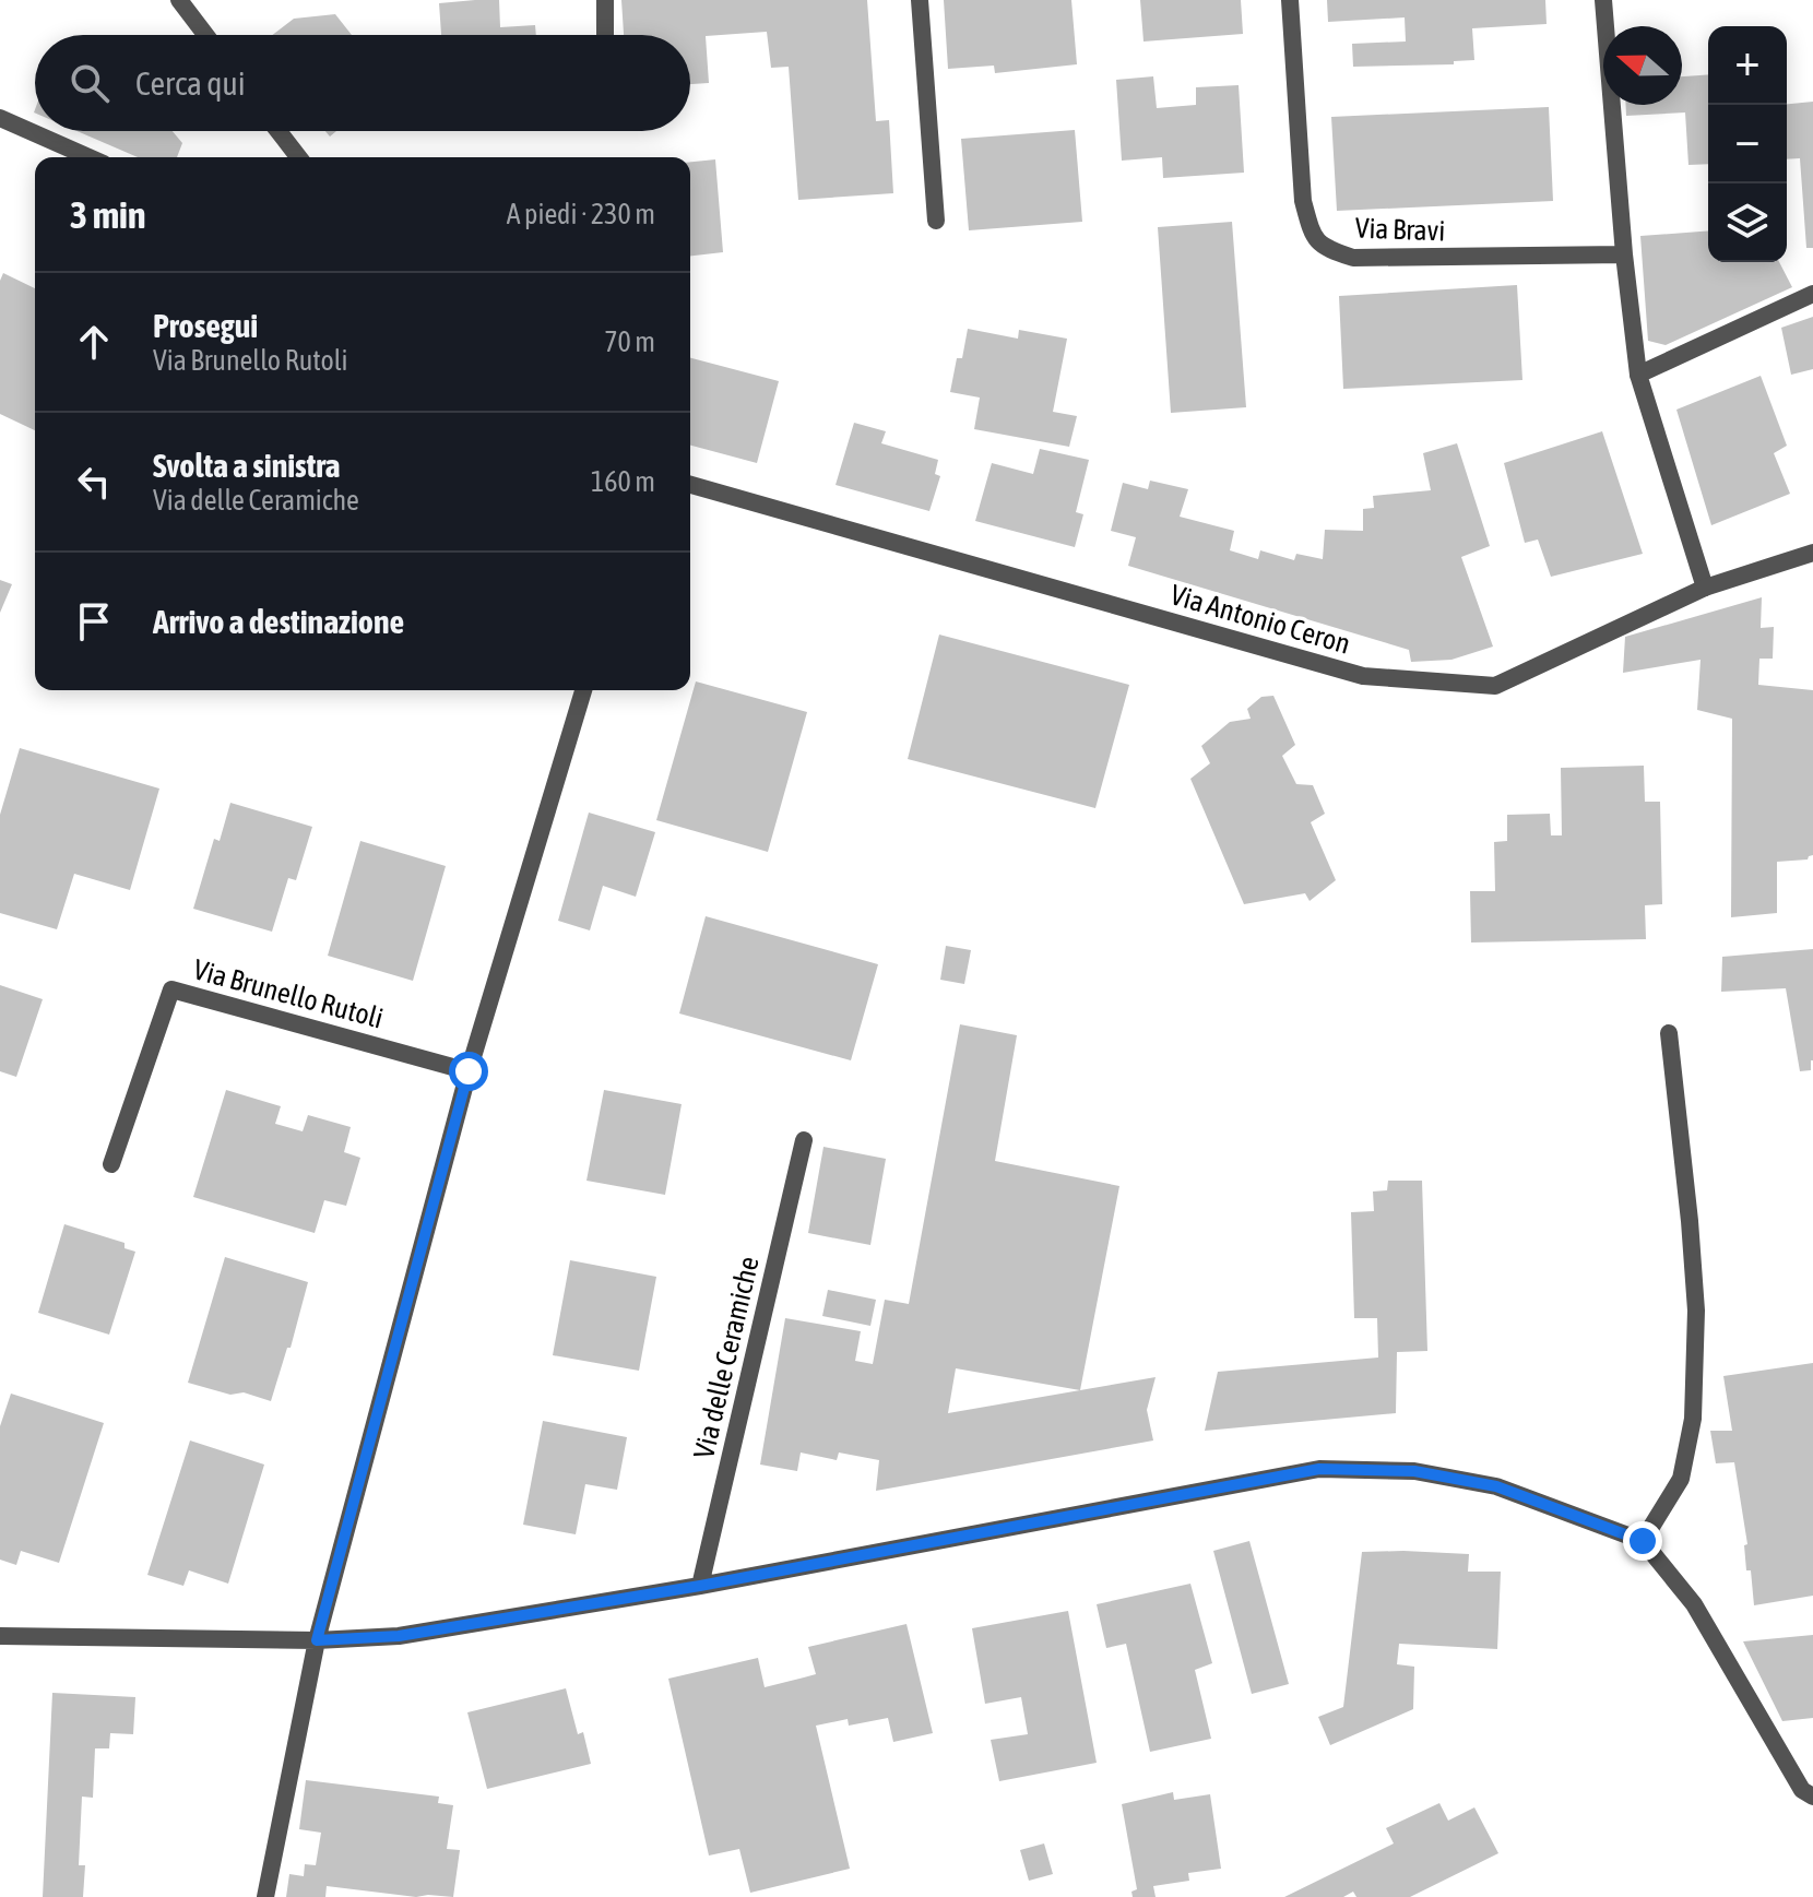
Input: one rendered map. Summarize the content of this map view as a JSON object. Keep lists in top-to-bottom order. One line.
{"streets":{"street":["Via Bravi","Via Antonio Ceron","Via Brunello Rutoli","Via delle Ceramiche"]},"north":"left","page":{"map_buttons":["+","−"],"search":"Cerca qui","heading":["3 min","A piedi · 230 m"],"list":[["Prosegui","Via Brunello Rutoli","70 m"],["Svolta a sinistra","Via delle Ceramiche","160 m"],"Arrivo a destinazione"]}}
